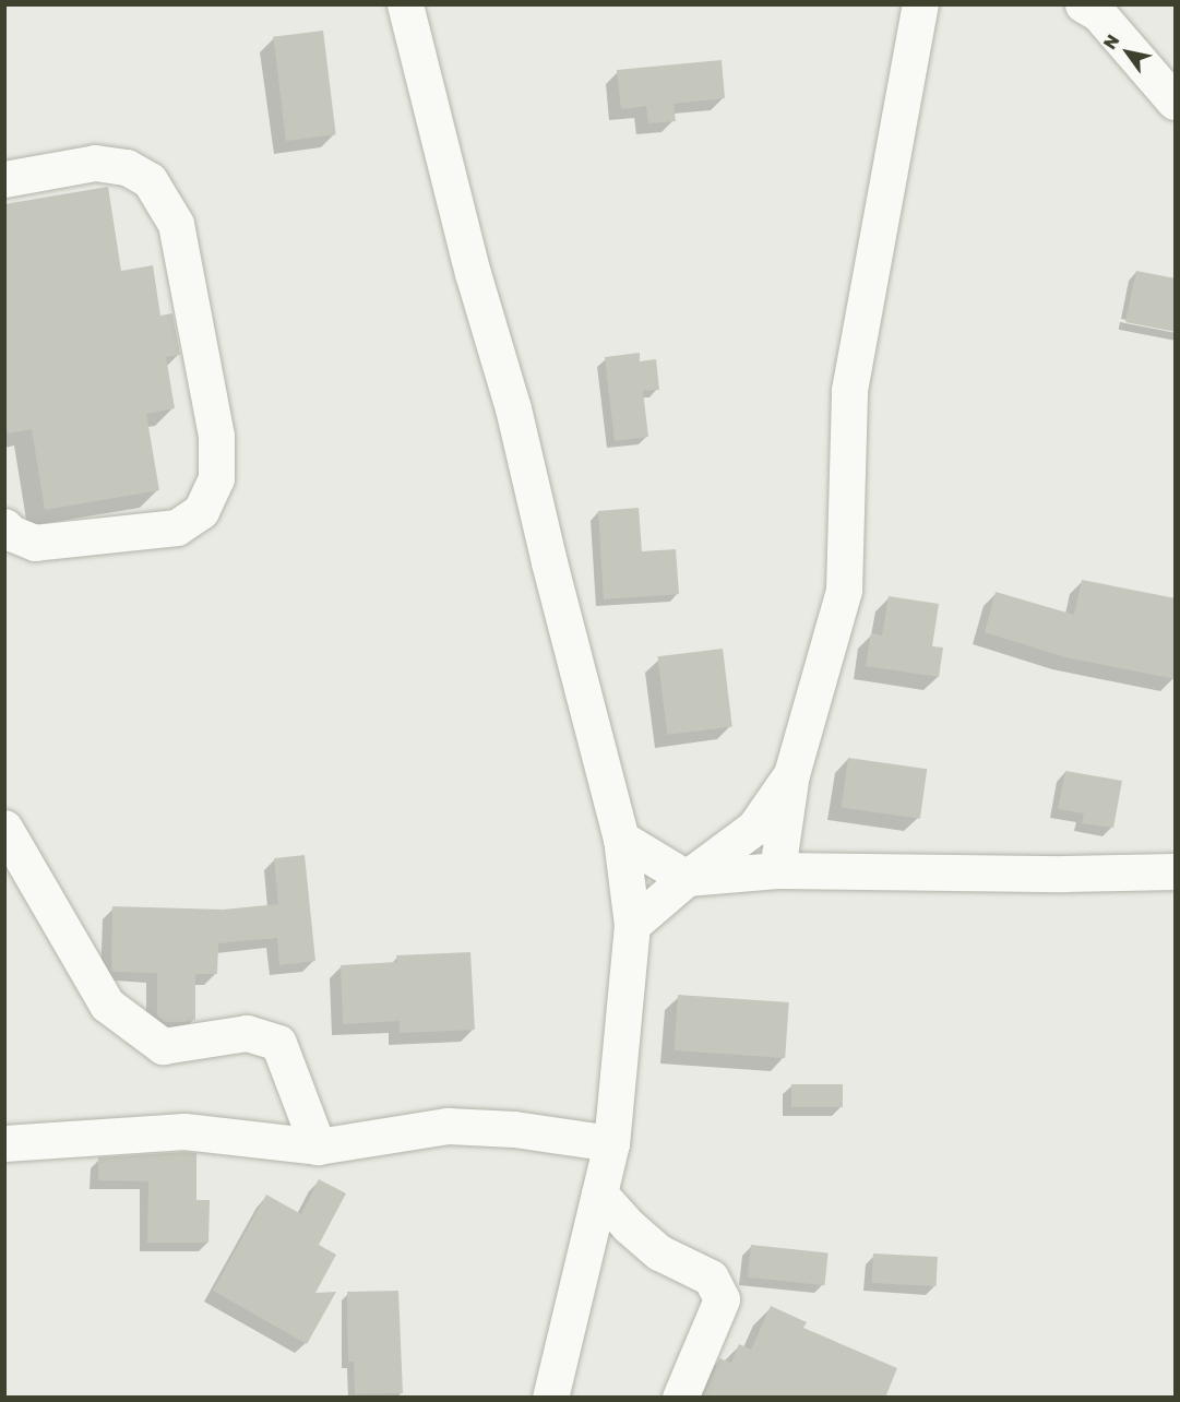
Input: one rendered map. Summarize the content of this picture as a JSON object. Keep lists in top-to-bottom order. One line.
{"north":"top left"}
